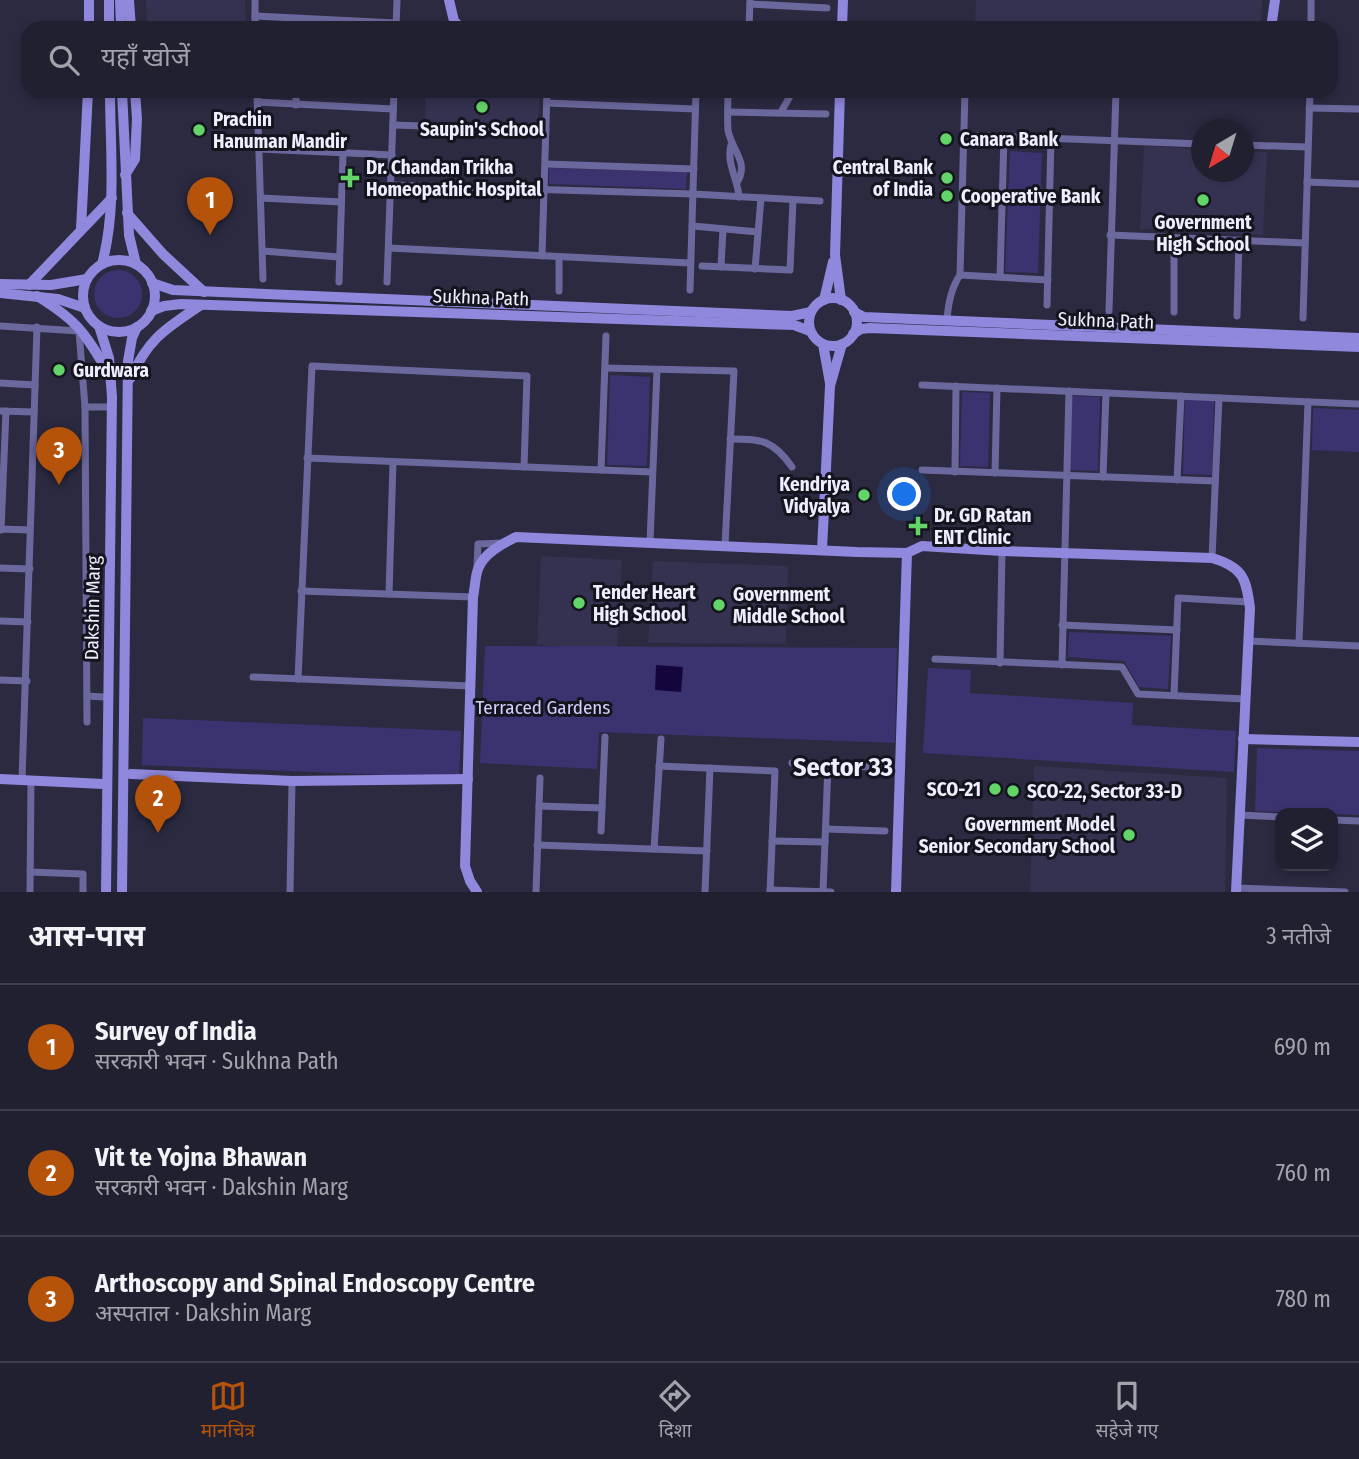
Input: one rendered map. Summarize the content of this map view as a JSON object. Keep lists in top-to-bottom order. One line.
{"streets":{"main road":["Sukhna Path","Dakshin Marg"]},"crossings":[["Sukhna Path","Dakshin Marg"]],"districts":["Sector 33"],"parks":["Terraced Gardens"],"places":{"other":["Saupin's School","Prachin Hanuman Mandir","Canara Bank","Central Bank of India","Cooperative Bank","Government High School","Gurdwara","Kendriya Vidyalya","Tender Heart High School","Government Middle School","SCO-21","SCO-22, Sector 33-D","Government Model Senior Secondary School"],"health":["Dr. Chandan Trikha Homeopathic Hospital","Dr. GD Ratan ENT Clinic"]},"north":"bottom left","page":{"search":"यहाँ खोजें","pins":["1","3","2"],"heading":["आस-पास","3 नतीजे"],"list":[{"mark":"1","name":"Survey of India","note":"सरकारी भवन · Sukhna Path","value":"690 m"},{"mark":"2","name":"Vit te Yojna Bhawan","note":"सरकारी भवन · Dakshin Marg","value":"760 m"},{"mark":"3","name":"Arthoscopy and Spinal Endoscopy Centre","note":"अस्पताल · Dakshin Marg","value":"780 m"}],"nav":["मानचित्र","दिशा","सहेजे गए"]}}
